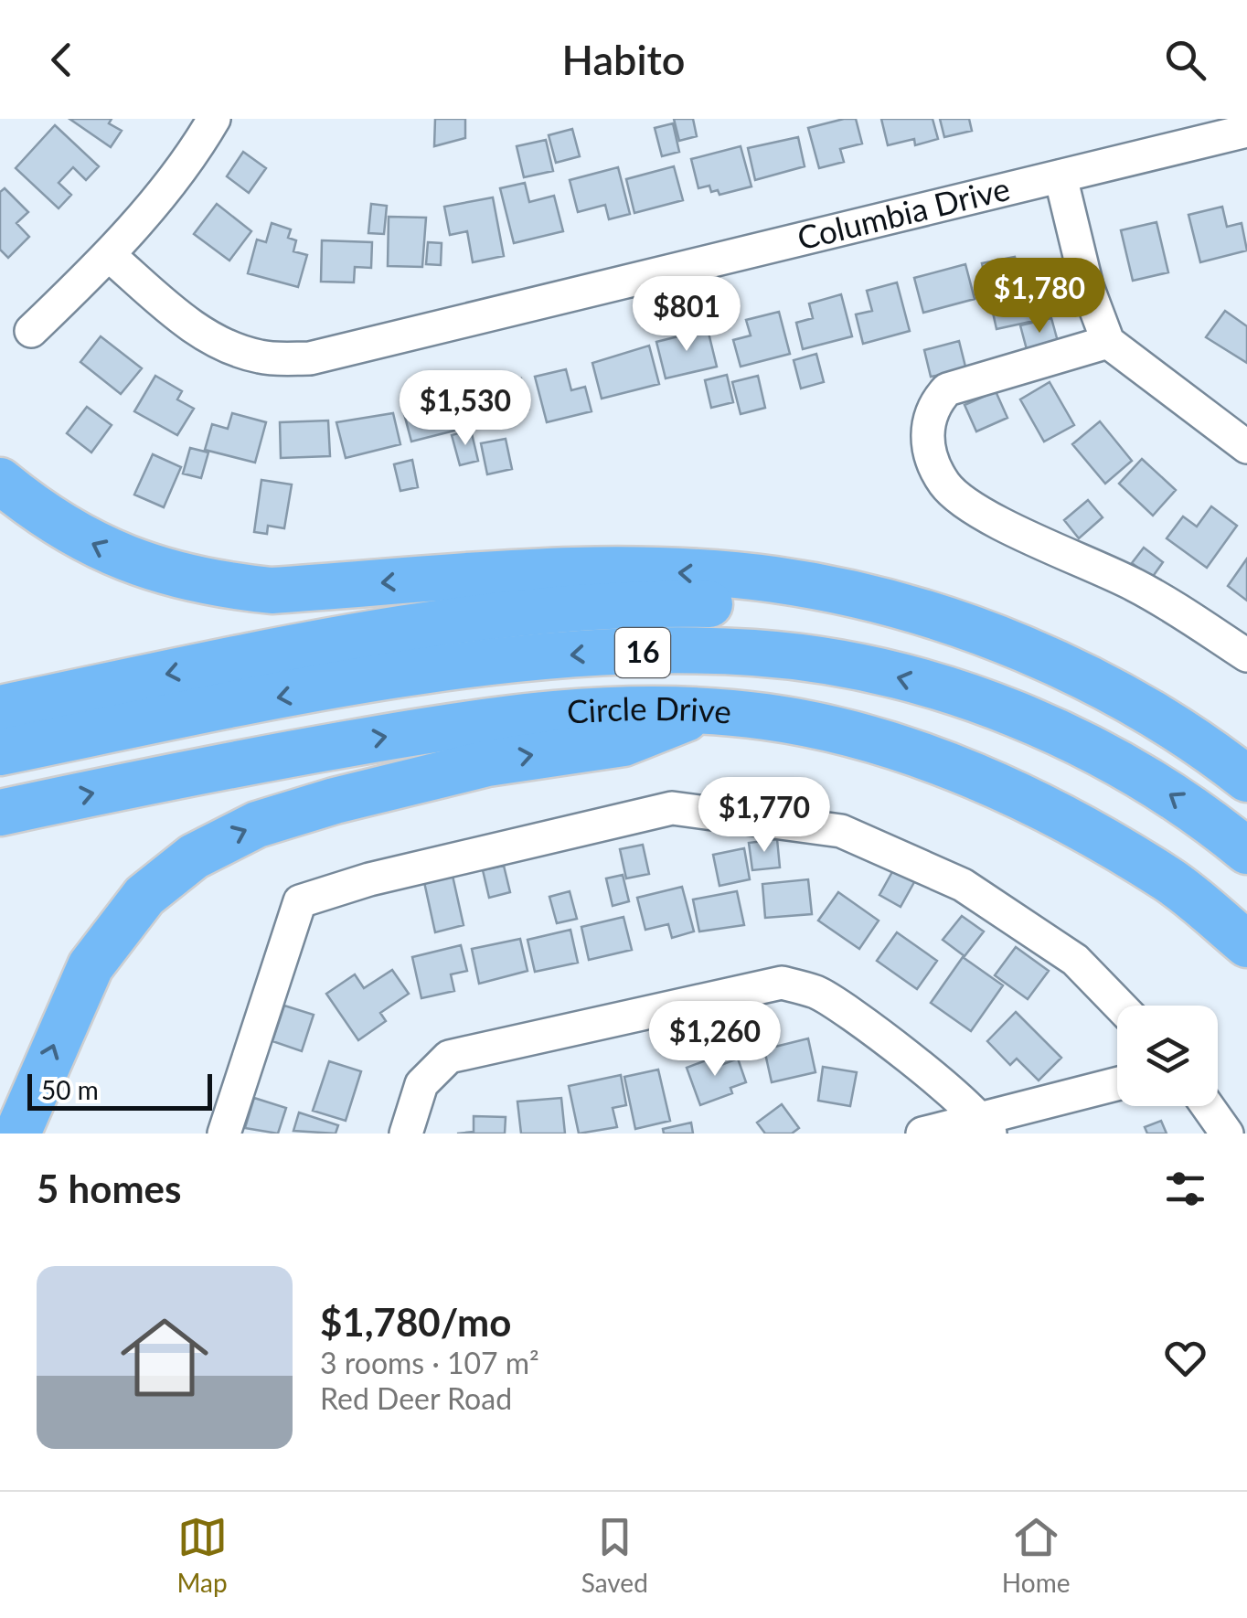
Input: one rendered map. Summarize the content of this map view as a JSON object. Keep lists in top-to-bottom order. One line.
{"streets":{"highway":["16","Circle Drive"],"street":["Columbia Drive"]},"scale_bar":"50 m","page":{"header":"Habito","price":["$1,780","$801","$1,530","$1,770","$1,260"],"scale":"50 m","heading":"5 homes","list":[{"name":"$1,780/mo","note":"3 rooms · 107 m² · Red Deer Road"}],"tabs":["Map","Saved","Home"]}}
